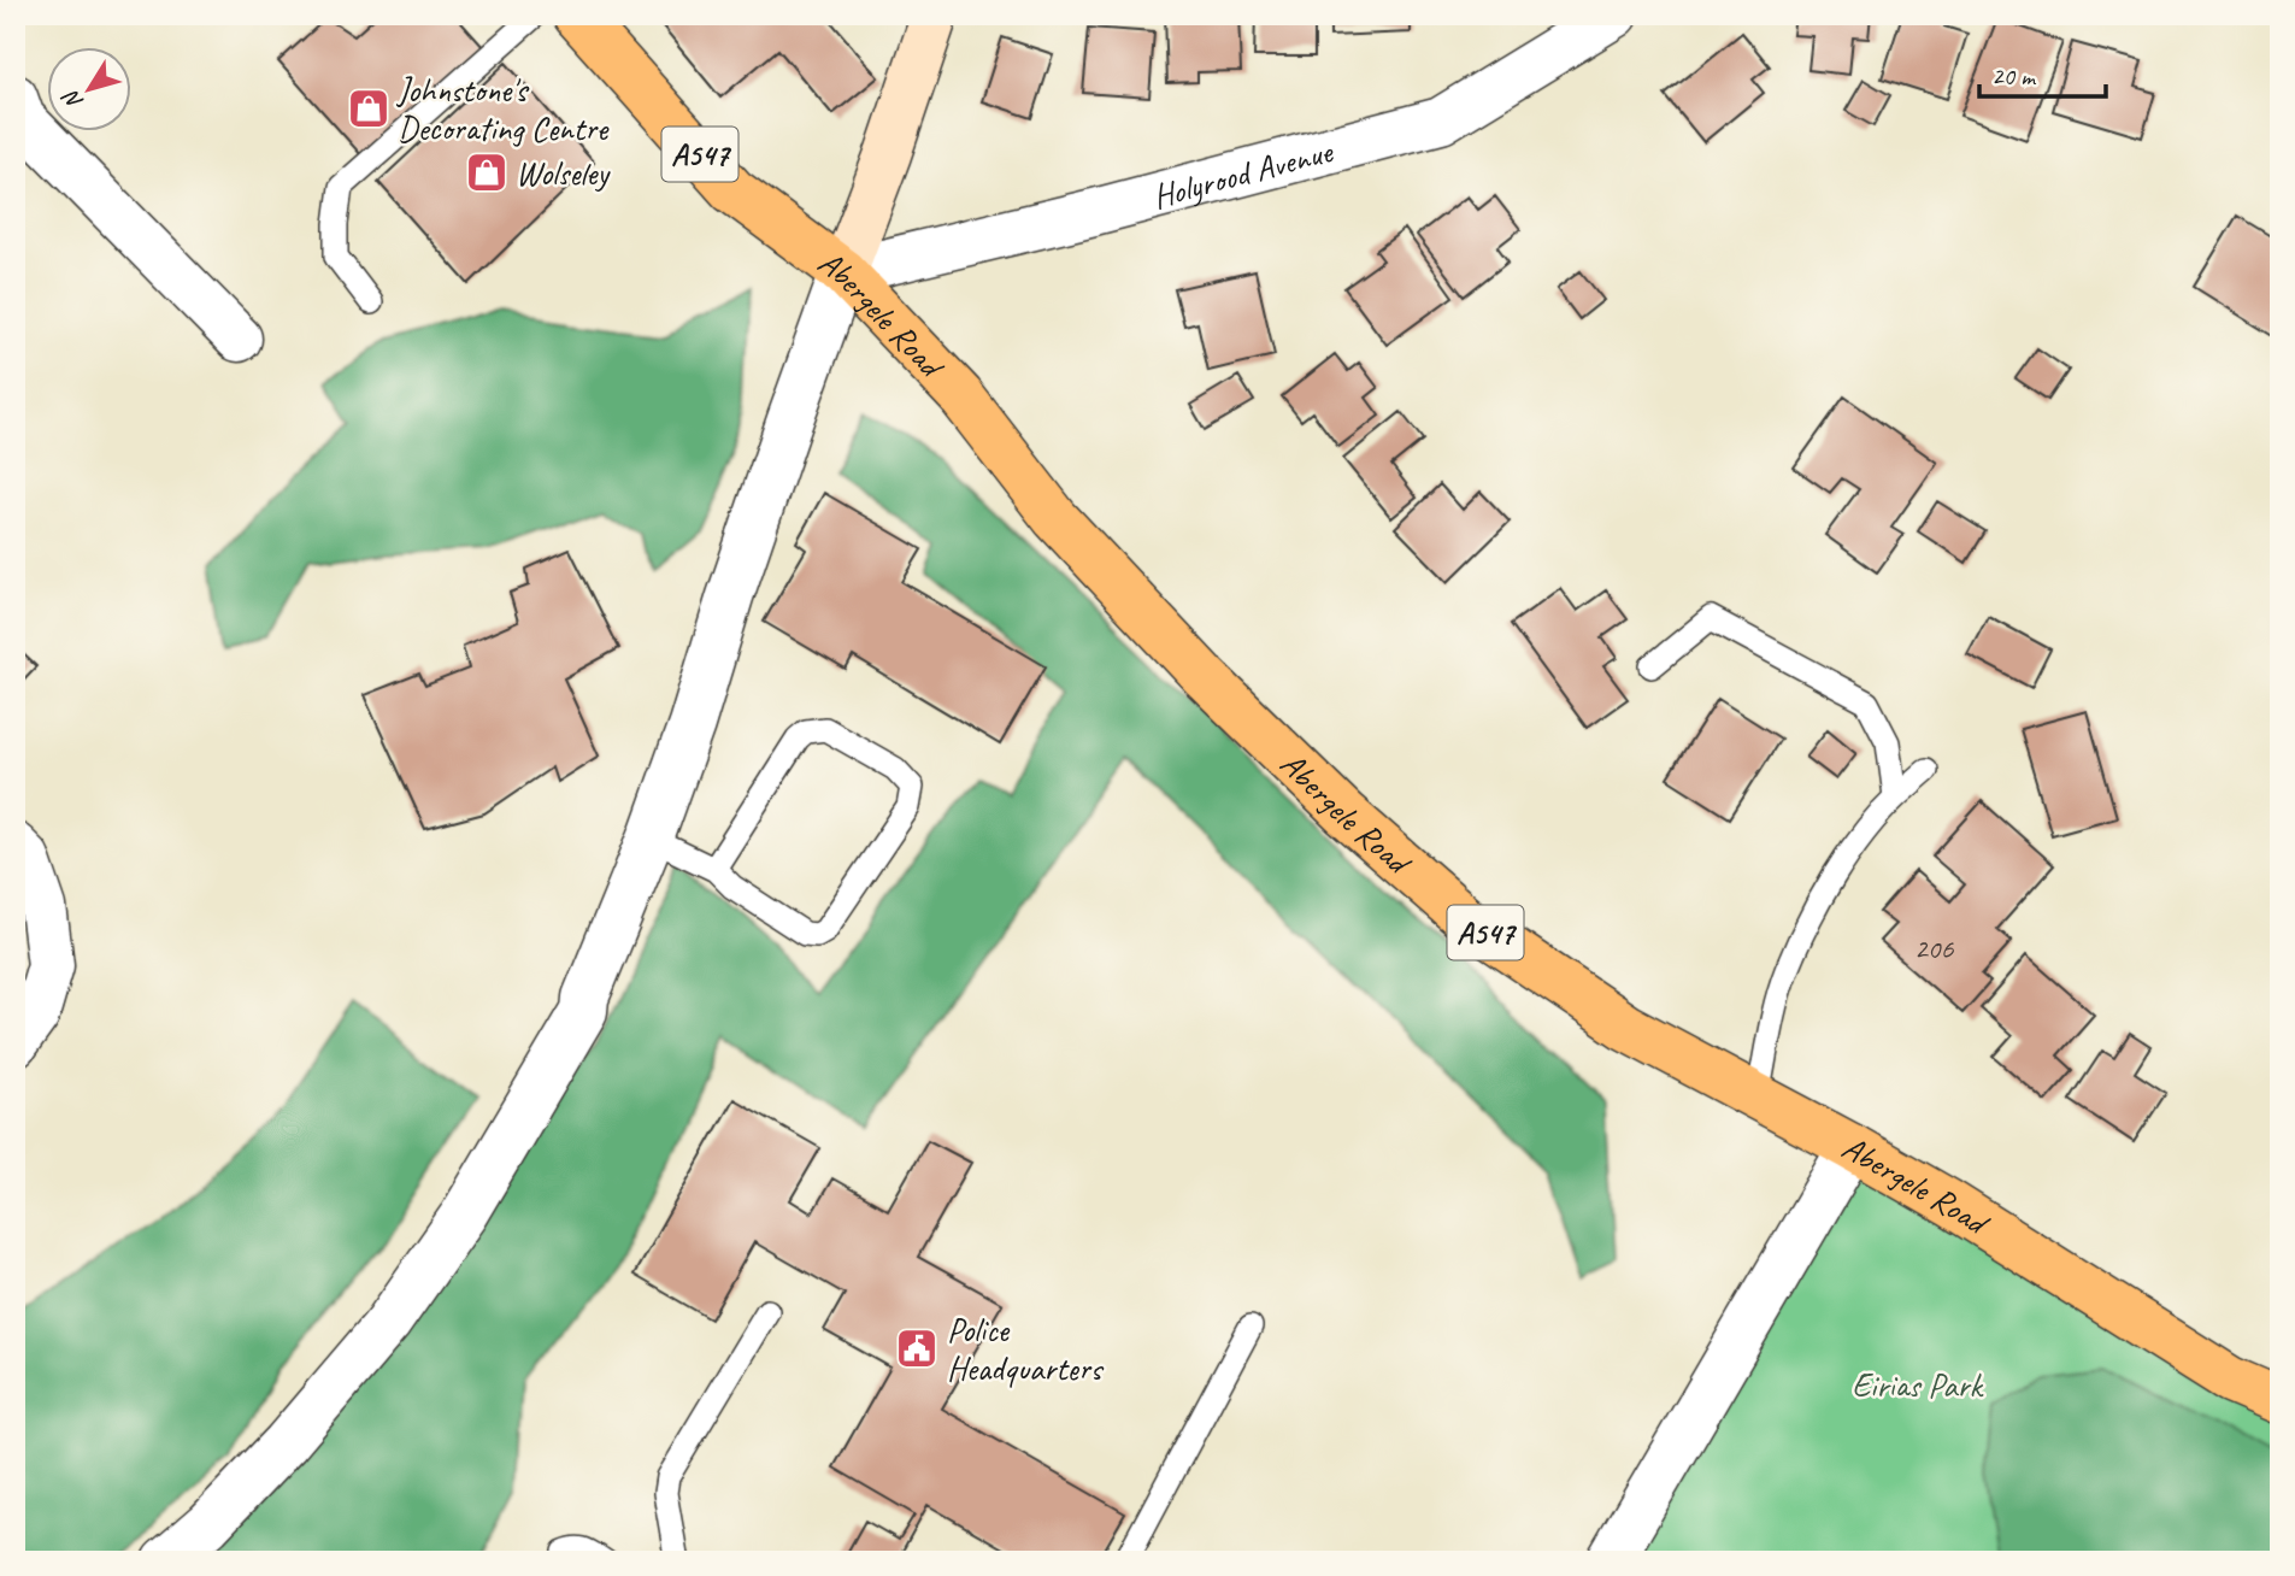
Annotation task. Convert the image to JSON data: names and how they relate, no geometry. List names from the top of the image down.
{
  "streets": {
    "main road": ["A547", "Abergele Road"],
    "street": ["Holyrood Avenue"]
  },
  "crossings": [
    ["Holyrood Avenue", "Abergele Road"]
  ],
  "parks": ["Eirias Park"],
  "places": {
    "shop": ["Johnstone's Decorating Centre", "Wolseley"],
    "public building": ["Police Headquarters"]
  },
  "house_numbers": ["206"],
  "scale_bar": "20 m",
  "north": "bottom left"
}
